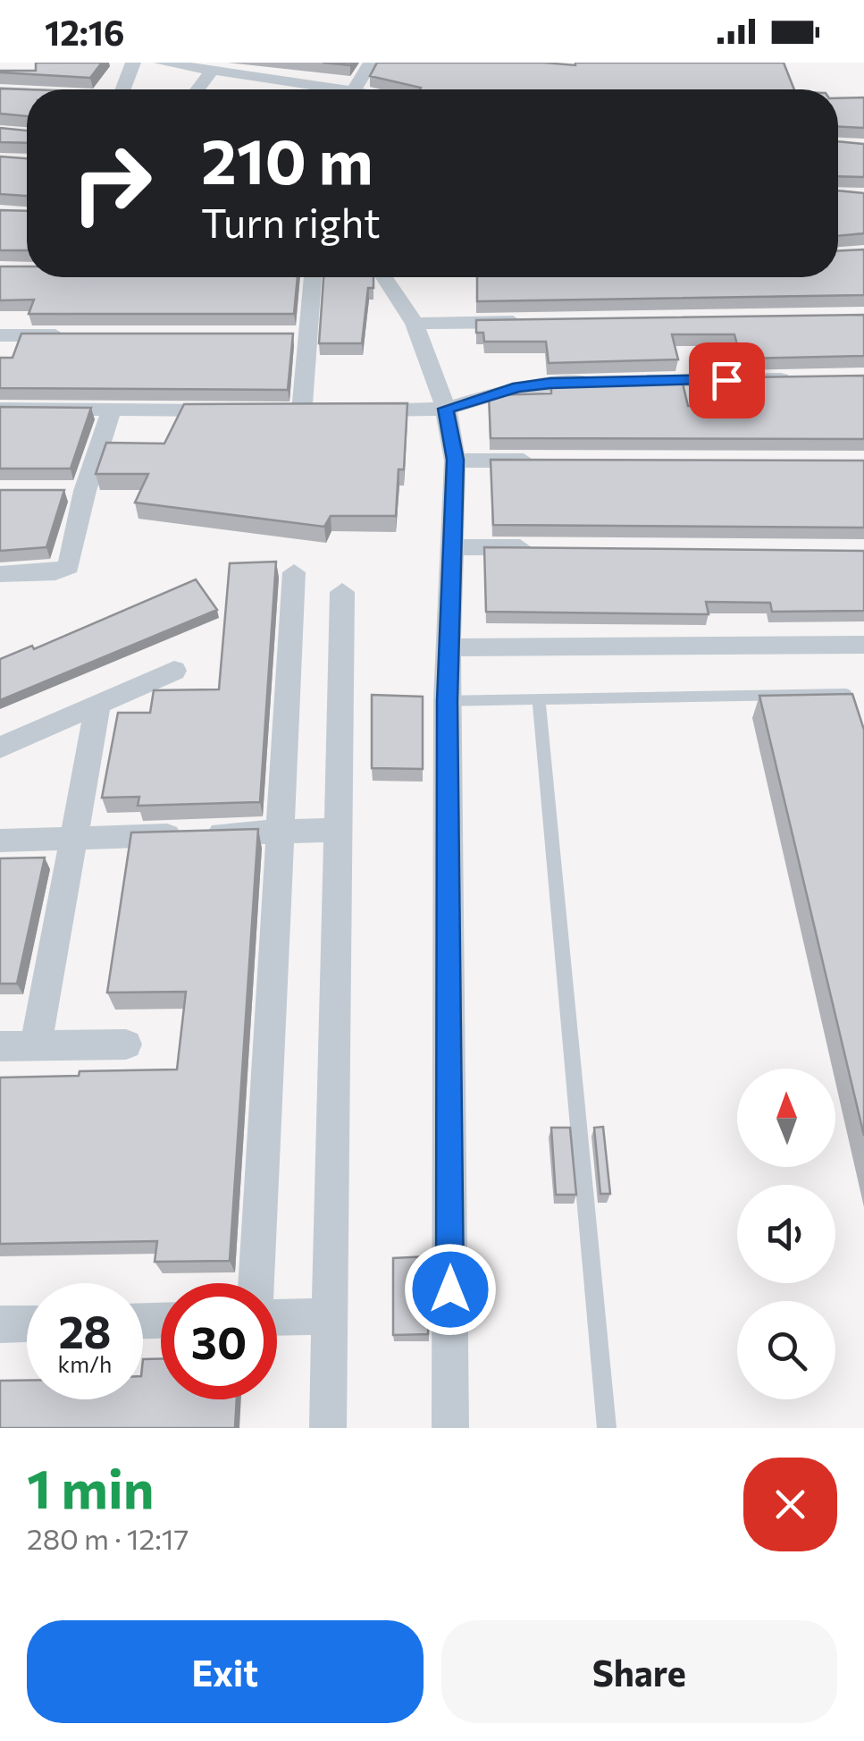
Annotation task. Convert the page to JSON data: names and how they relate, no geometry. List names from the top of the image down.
{
  "north": "top",
  "page": {
    "status": "12:16",
    "turn": ["210 m", "Turn right"],
    "speed": "28 km/h",
    "limit": "30",
    "heading": ["1 min", "280 m · 12:17"],
    "buttons": ["Exit", "Share"]
  }
}
